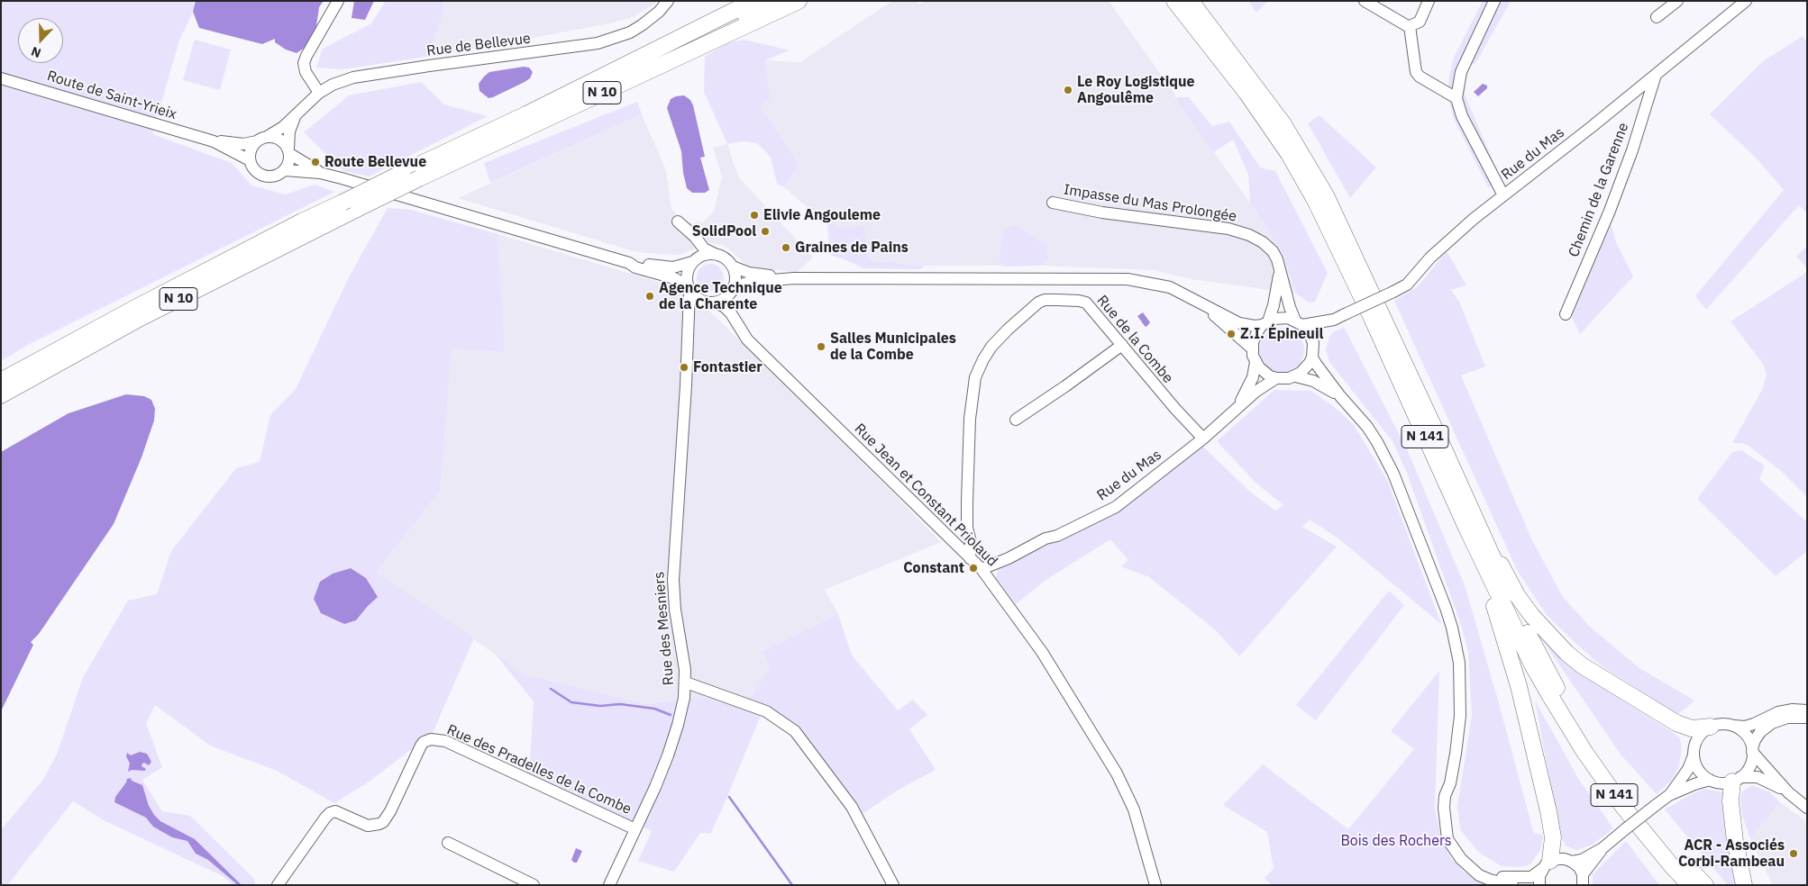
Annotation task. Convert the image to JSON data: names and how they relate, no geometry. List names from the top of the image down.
{
  "streets": {
    "highway": ["N 10", "N 141"],
    "street": [
      "Rue de Bellevue",
      "Route de Saint-Yrieix",
      "Rue du Mas",
      "Chemin de la Garenne",
      "Impasse du Mas Prolongée",
      "Rue de la Combe",
      "Rue Jean et Constant Priolaud",
      "Rue des Mesniers",
      "Rue des Pradelles de la Combe"
    ]
  },
  "crossings": [
    ["Rue de Bellevue", "Route de Saint-Yrieix"],
    ["Rue du Mas", "Chemin de la Garenne"],
    ["Rue du Mas", "Impasse du Mas Prolongée"],
    ["Rue du Mas", "Rue de la Combe"],
    ["Rue du Mas", "Rue Jean et Constant Priolaud"],
    ["Rue de la Combe", "Rue Jean et Constant Priolaud"],
    ["Rue Jean et Constant Priolaud", "Rue des Mesniers"],
    ["Rue des Mesniers", "Rue des Pradelles de la Combe"]
  ],
  "parks": ["Bois des Rochers"],
  "places": [
    "Le Roy Logistique Angoulême",
    "Route Bellevue",
    "Elivie Angouleme",
    "SolidPool",
    "Graines de Pains",
    "Agence Technique de la Charente",
    "Z.I. Épineuil",
    "Salles Municipales de la Combe",
    "Fontastier",
    "Constant",
    "ACR - Associés Corbi-Rambeau"
  ],
  "north": "bottom"
}
